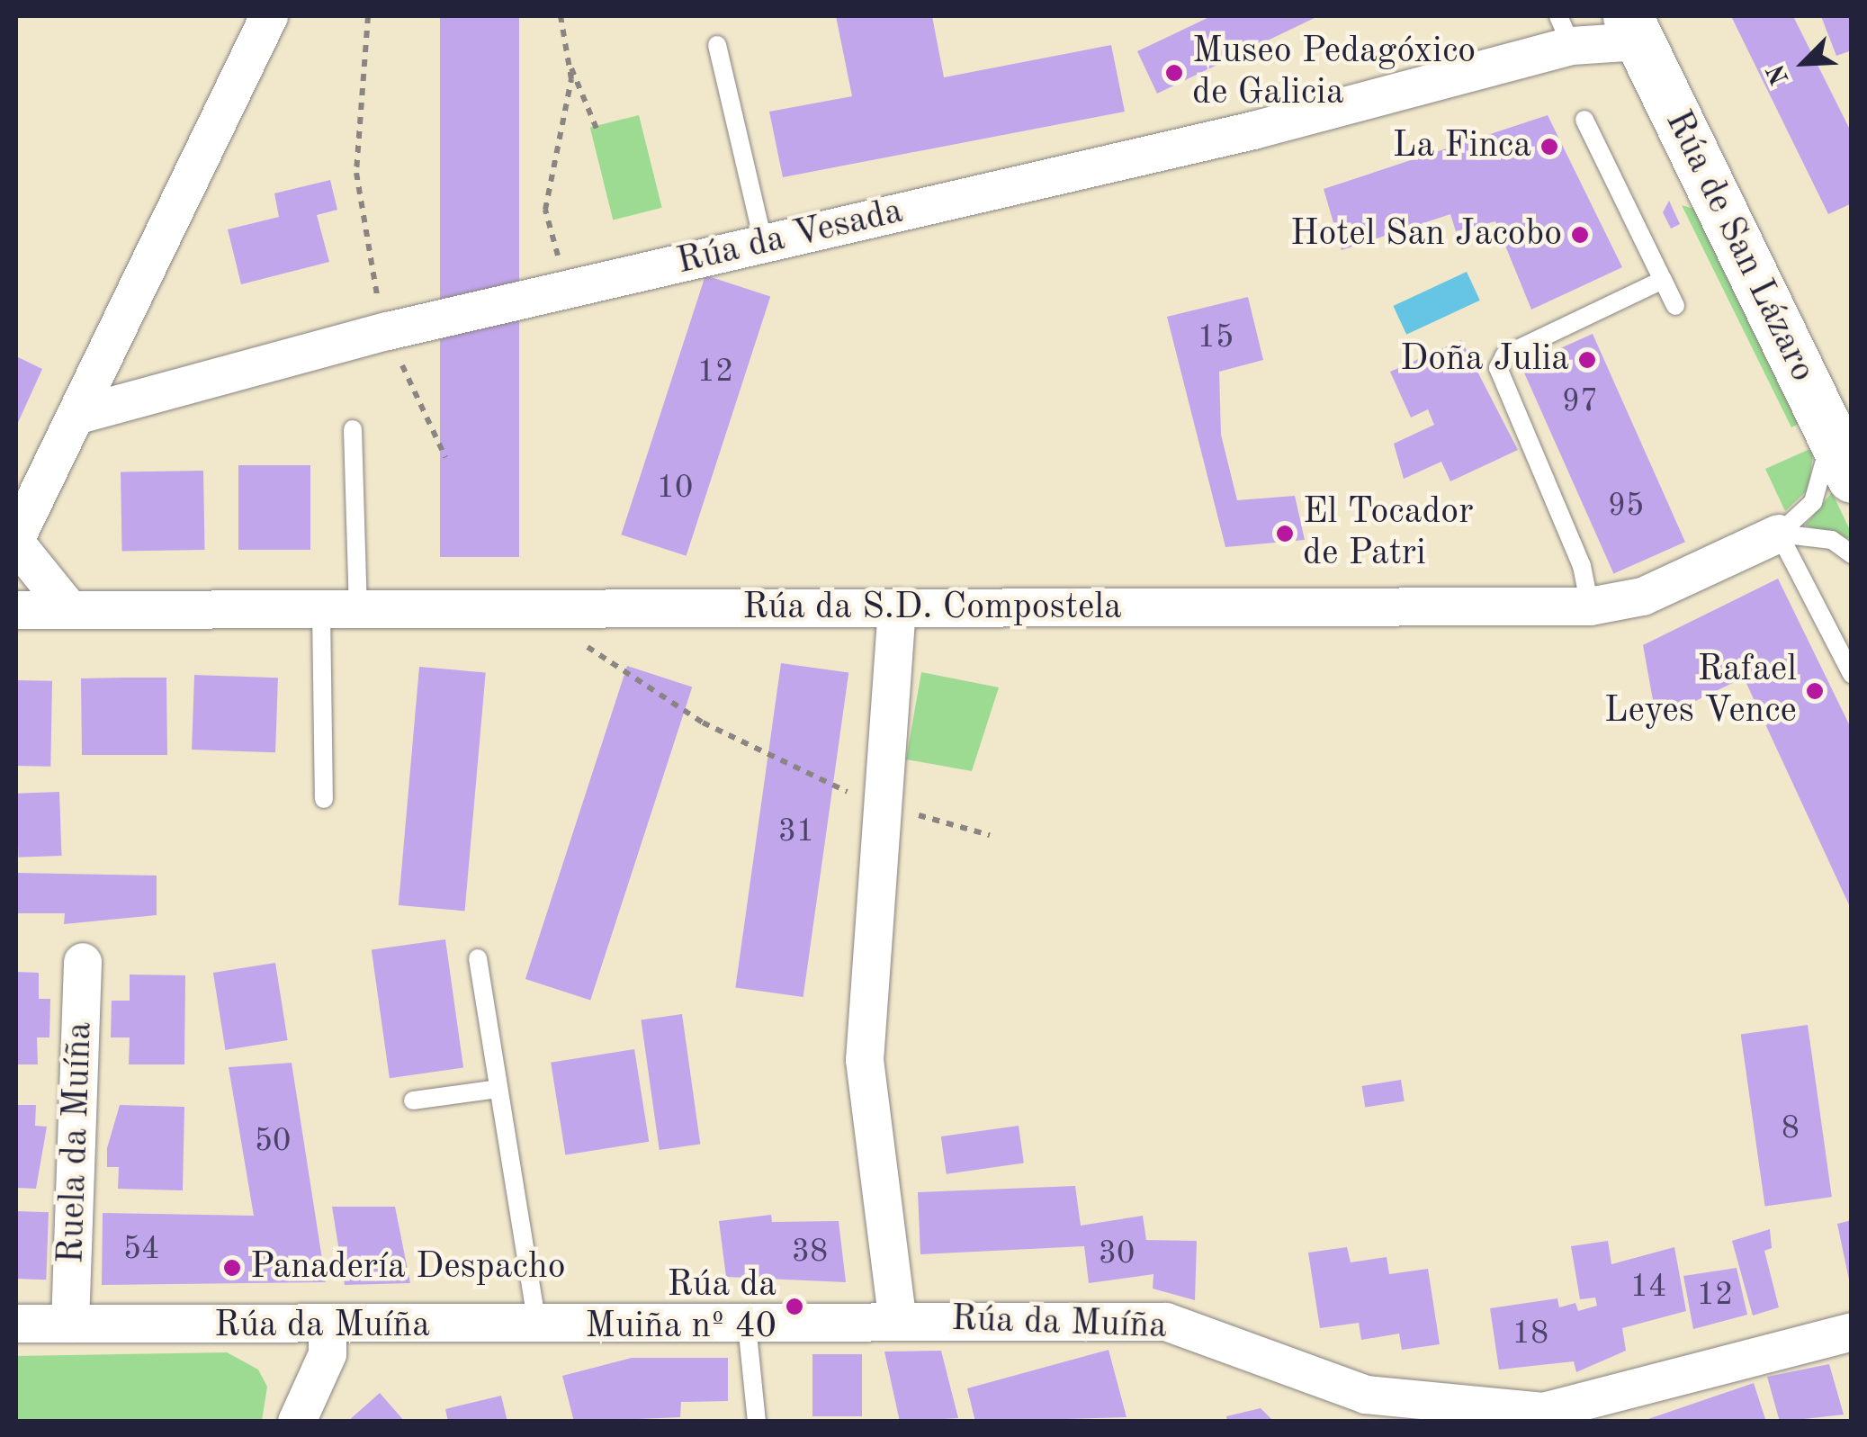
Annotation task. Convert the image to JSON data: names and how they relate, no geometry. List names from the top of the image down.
{
  "streets": {
    "main road": ["Rúa de San Lázaro"],
    "street": [
      "Rúa da Vesada",
      "Rúa da S.D. Compostela",
      "Ruela da Muíña",
      "Rúa da Muíña"
    ]
  },
  "crossings": [
    ["Rúa da Vesada", "Rúa de San Lázaro"],
    ["Rúa da S.D. Compostela", "Rúa da Muíña"],
    ["Ruela da Muíña", "Rúa da Muíña"]
  ],
  "places": [
    "Museo Pedagóxico de Galicia",
    "La Finca",
    "Hotel San Jacobo",
    "Doña Julia",
    "El Tocador de Patri",
    "Rafael Leyes Vence",
    "Panadería Despacho",
    "Rúa da Muiña nº 40"
  ],
  "house_numbers": [
    "15",
    "12",
    "97",
    "10",
    "95",
    "31",
    "8",
    "50",
    "54",
    "38",
    "30",
    "14",
    "12",
    "18"
  ],
  "north": "bottom left"
}
